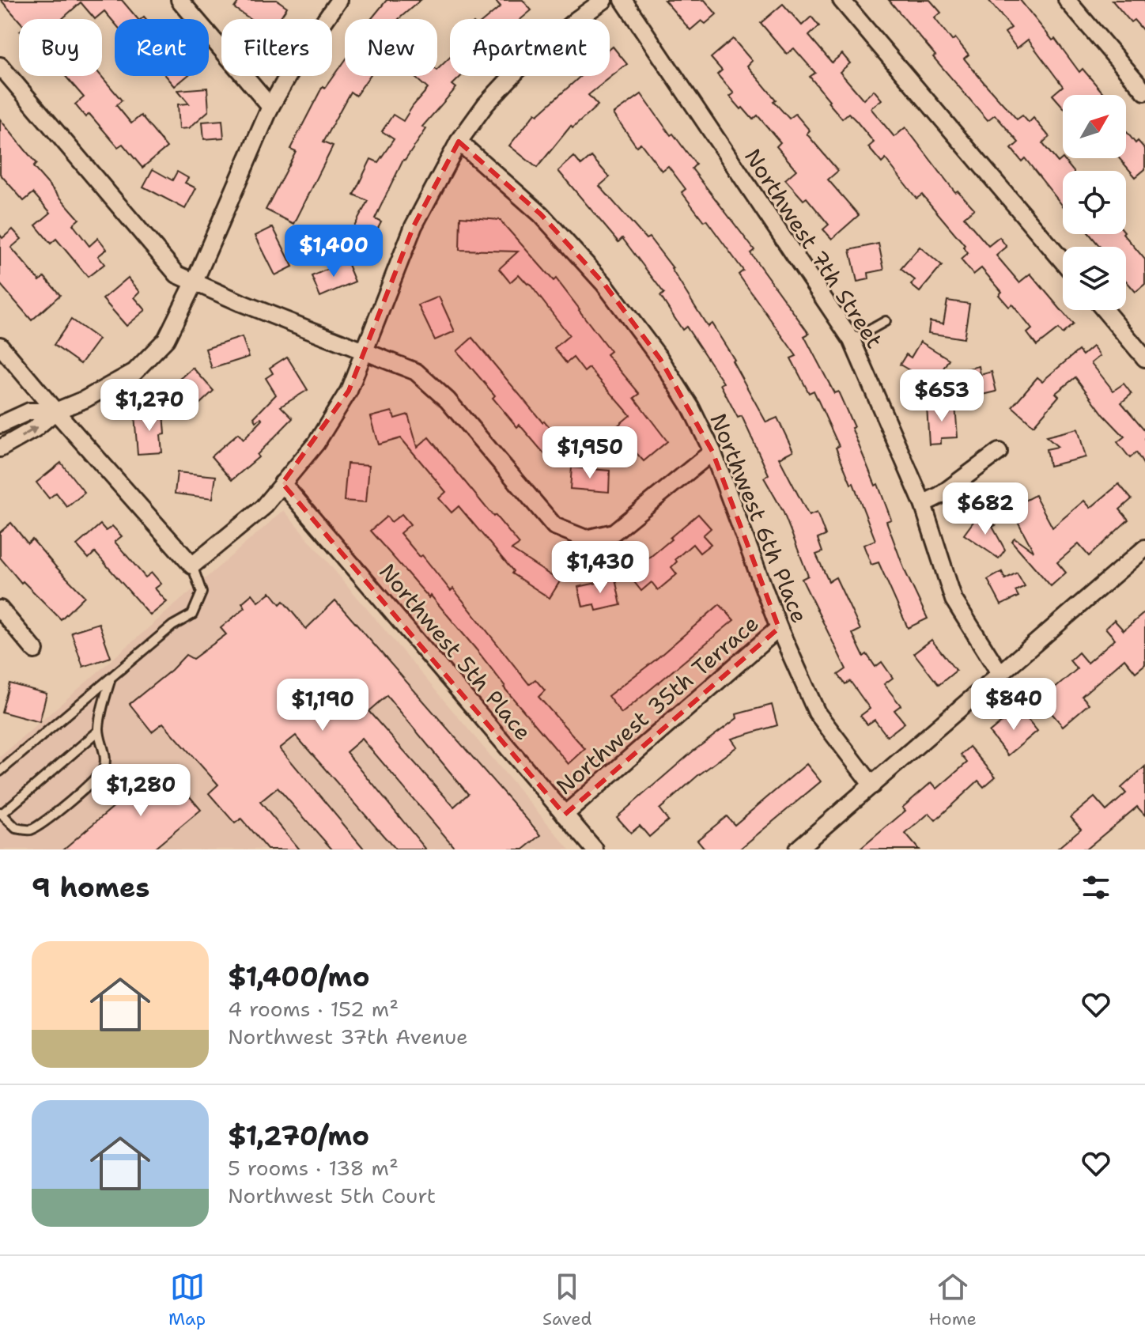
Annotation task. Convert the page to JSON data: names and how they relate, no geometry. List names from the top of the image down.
{
  "streets": {
    "street": [
      "Northwest 7th Street",
      "Northwest 6th Place",
      "Northwest 5th Place",
      "Northwest 35th Terrace"
    ]
  },
  "crossings": [
    ["Northwest 6th Place", "Northwest 35th Terrace"],
    ["Northwest 5th Place", "Northwest 35th Terrace"]
  ],
  "north": "top right",
  "page": {
    "chip": [
      "Buy",
      "Rent",
      "Filters",
      "New",
      "Apartment"
    ],
    "price": [
      "$1,400",
      "$653",
      "$1,270",
      "$1,950",
      "$682",
      "$1,430",
      "$840",
      "$1,190",
      "$1,280"
    ],
    "heading": "9 homes",
    "list": [
      {
        "name": "$1,400/mo",
        "note": "4 rooms · 152 m² · Northwest 37th Avenue"
      },
      {
        "name": "$1,270/mo",
        "note": "5 rooms · 138 m² · Northwest 5th Court"
      }
    ],
    "tabs": ["Map", "Saved", "Home"]
  }
}
